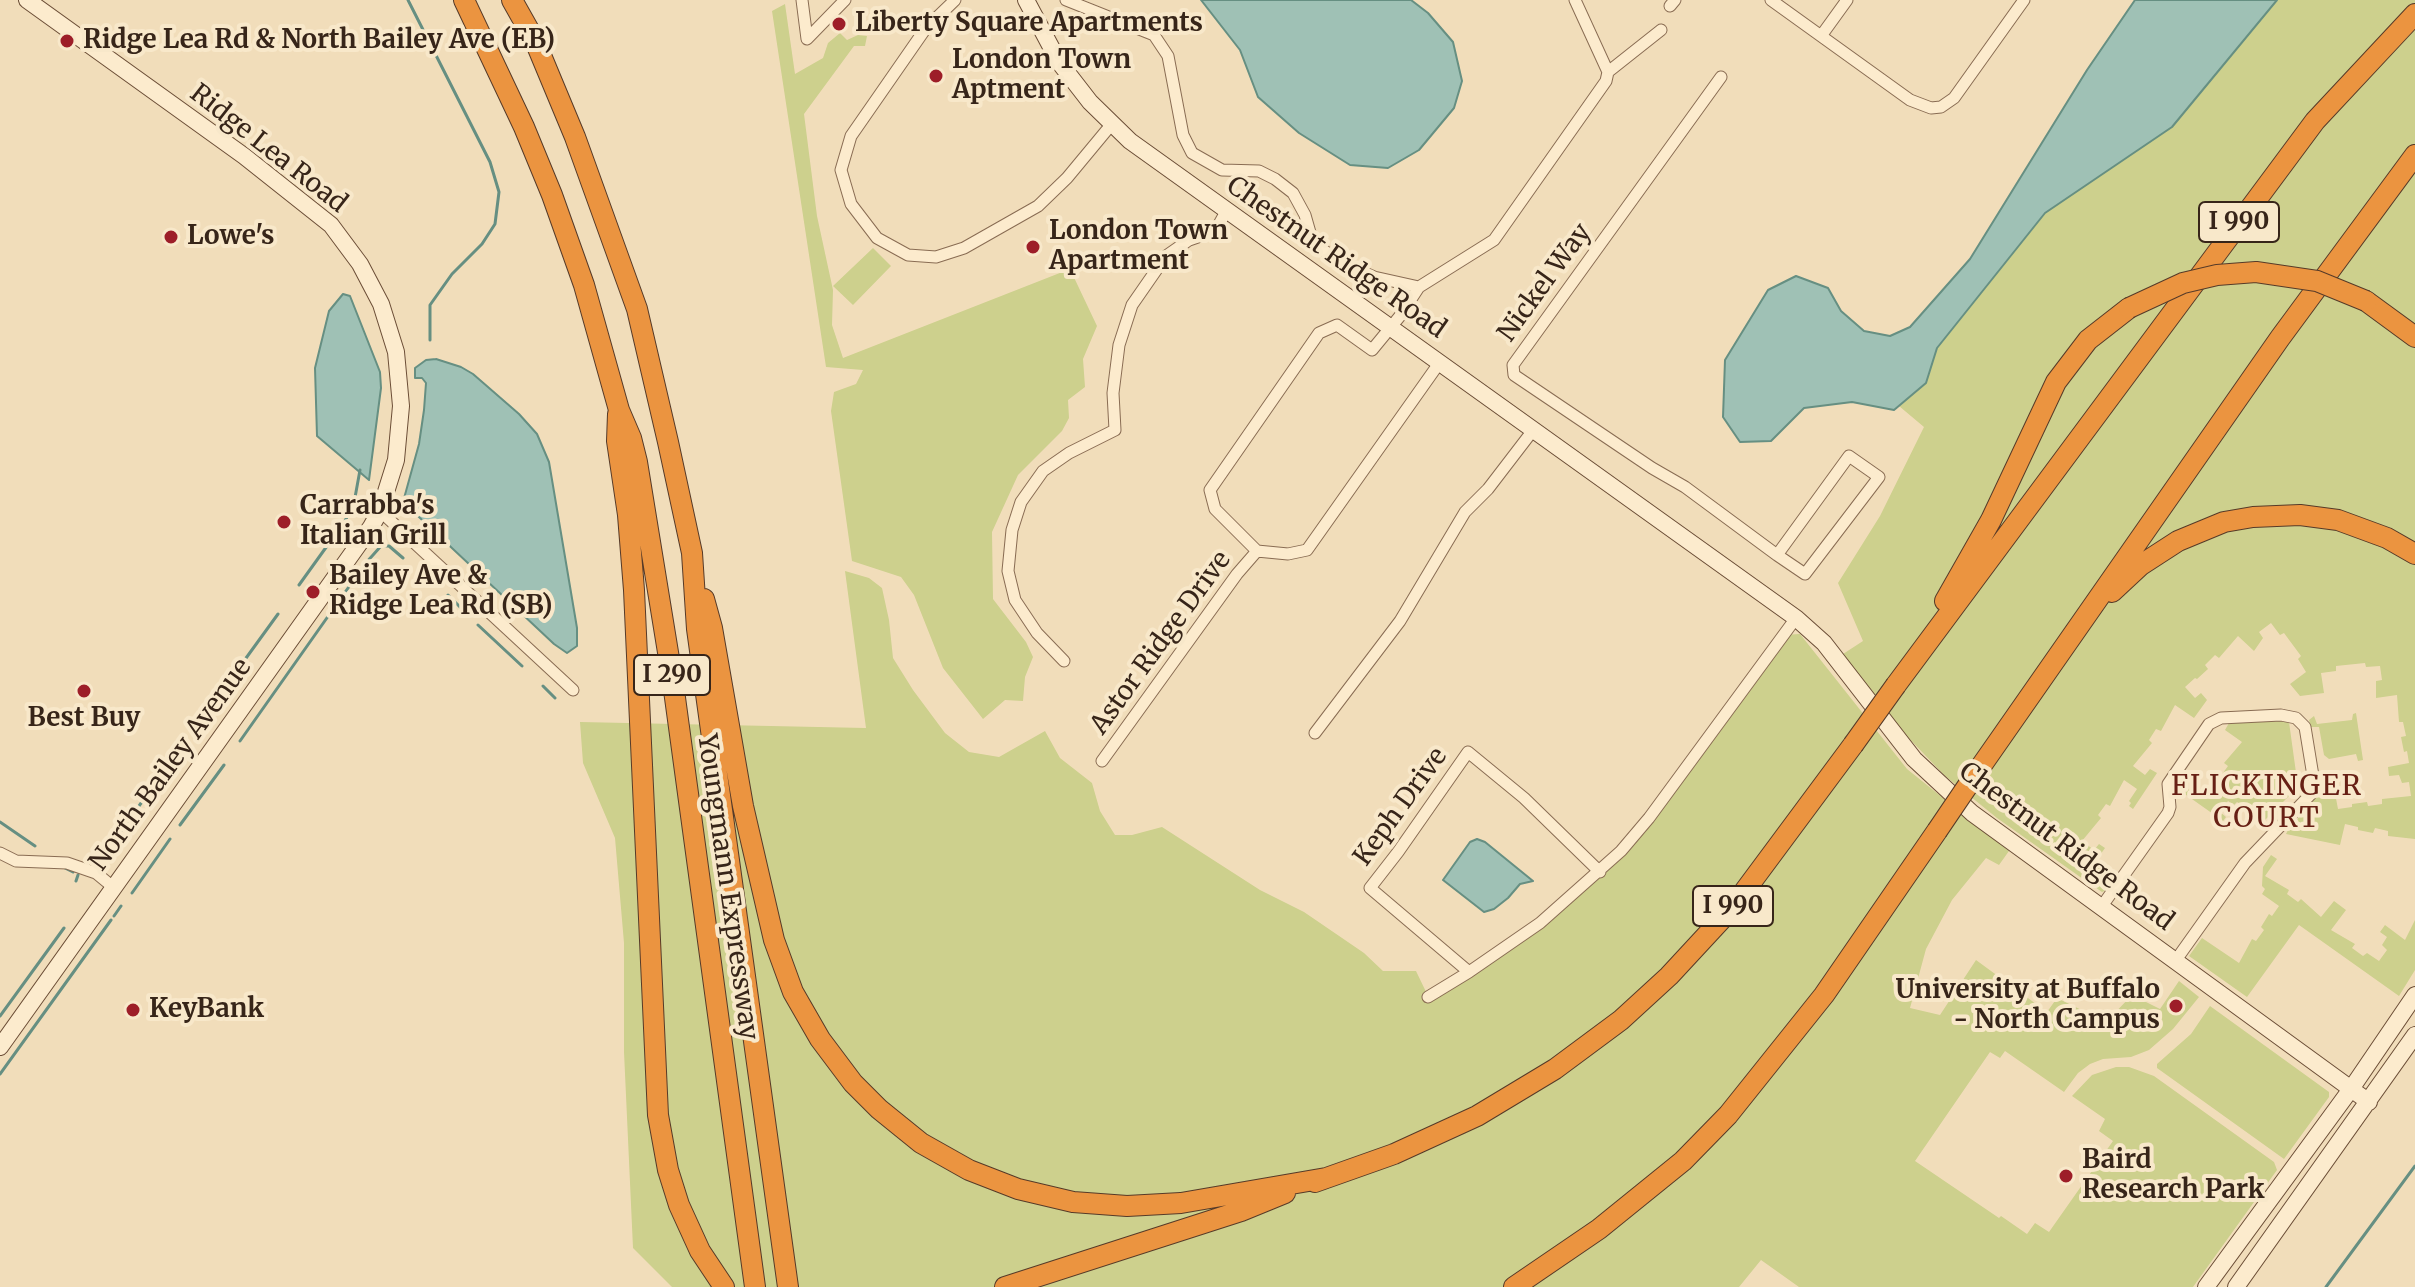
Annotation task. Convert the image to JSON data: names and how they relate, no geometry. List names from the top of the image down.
{
  "streets": {
    "highway": ["I 990", "I 290", "Youngmann Expressway"],
    "street": [
      "Ridge Lea Road",
      "Chestnut Ridge Road",
      "Nickel Way",
      "Astor Ridge Drive",
      "North Bailey Avenue",
      "Keph Drive"
    ]
  },
  "crossings": [
    ["Ridge Lea Road", "North Bailey Avenue"],
    ["Chestnut Ridge Road", "Astor Ridge Drive"]
  ],
  "districts": ["FLICKINGER COURT"],
  "places": [
    "Liberty Square Apartments",
    "Ridge Lea Rd & North Bailey Ave (EB)",
    "London Town Aptment",
    "Lowe's",
    "London Town Apartment",
    "Carrabba's Italian Grill",
    "Bailey Ave & Ridge Lea Rd (SB)",
    "Best Buy",
    "University at Buffalo - North Campus",
    "KeyBank",
    "Baird Research Park"
  ]
}
